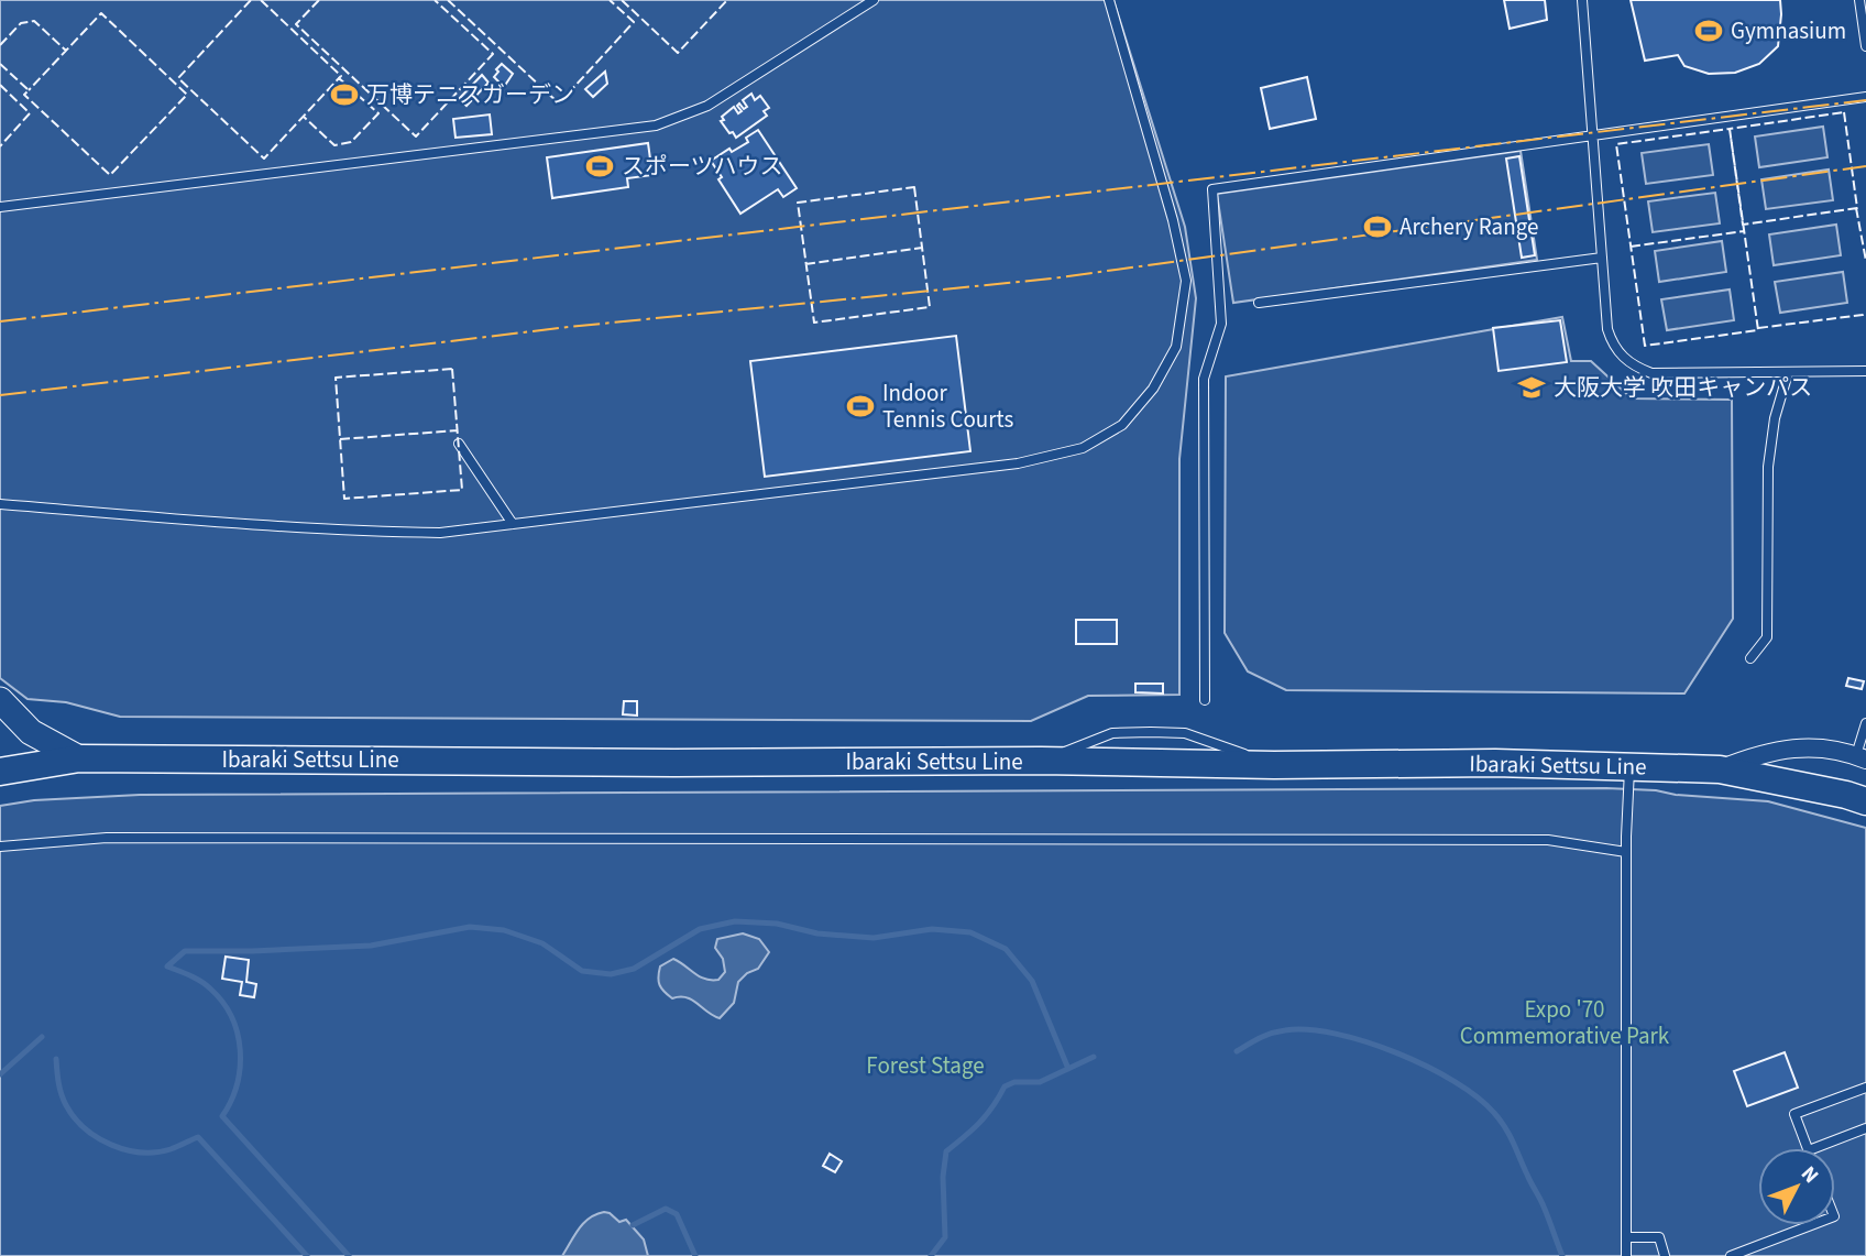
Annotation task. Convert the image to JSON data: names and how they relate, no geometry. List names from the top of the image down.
{
  "streets": {
    "main road": ["Ibaraki Settsu Line"]
  },
  "parks": ["Expo '70 Commemorative Park", "Forest Stage"],
  "places": {
    "sports": [
      "Gymnasium",
      "万博テニスガーデン",
      "スポーツハウス",
      "Archery Range",
      "Indoor Tennis Courts"
    ],
    "school or university": ["大阪大学 吹田キャンパス"]
  },
  "north": "top right"
}
